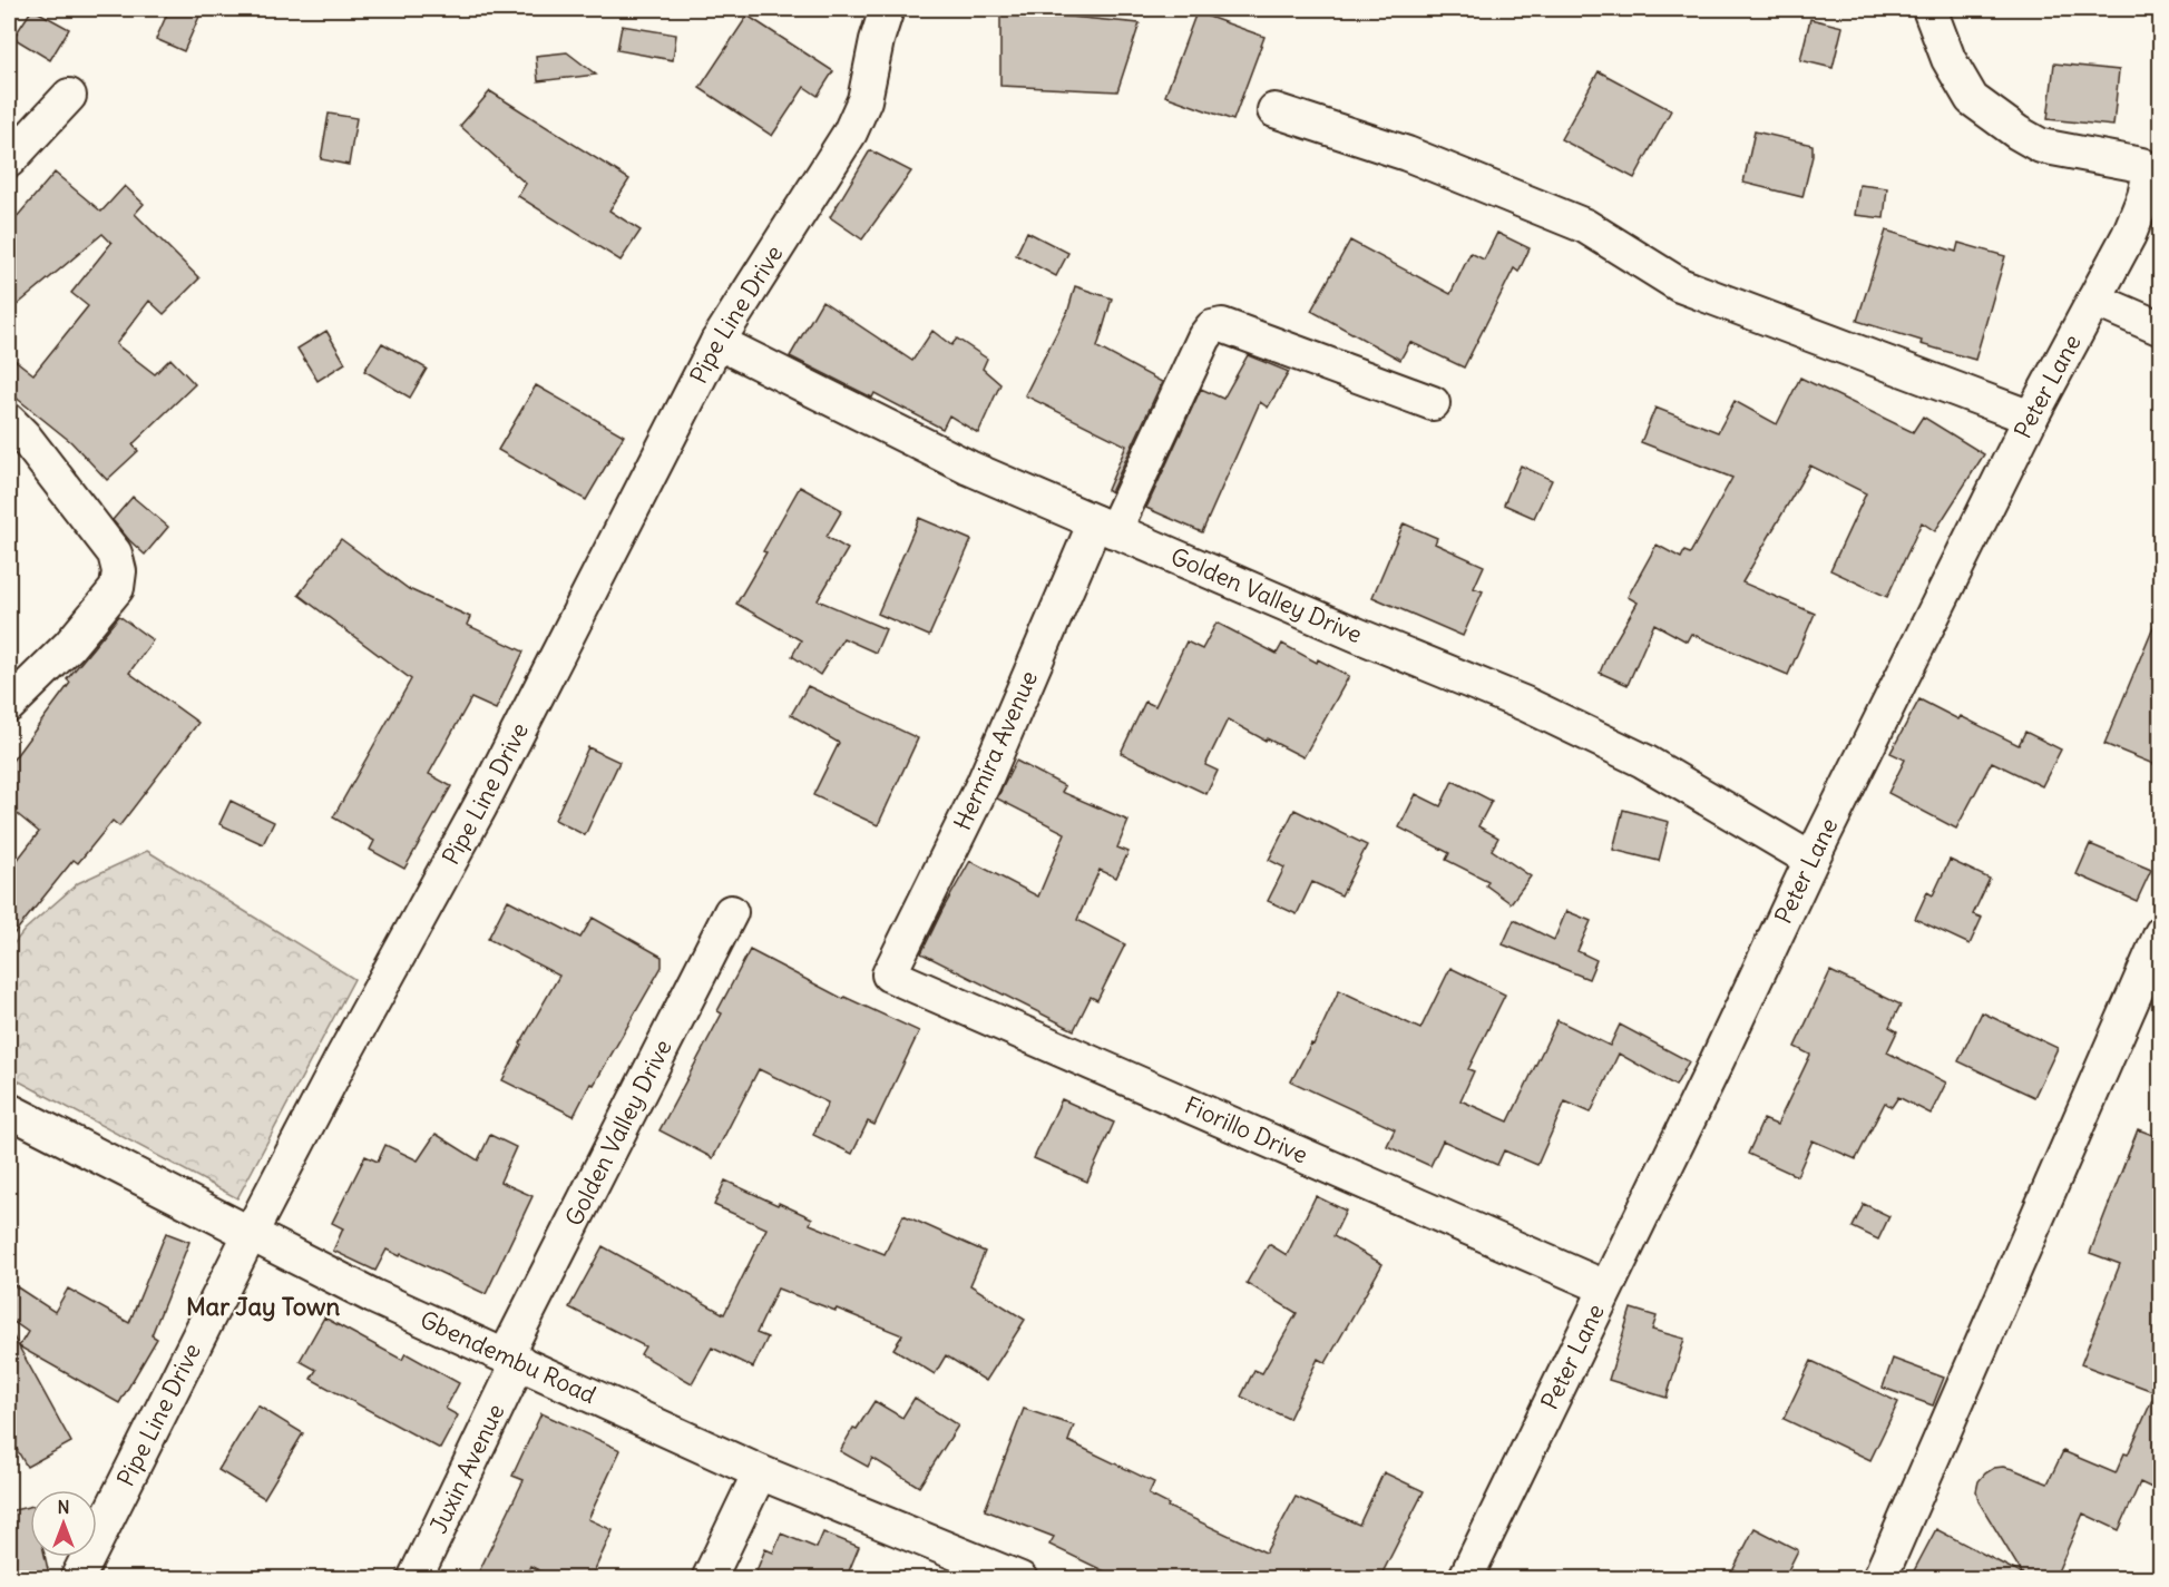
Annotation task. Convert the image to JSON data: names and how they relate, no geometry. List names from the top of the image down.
{
  "streets": {
    "street": [
      "Pipe Line Drive",
      "Peter Lane",
      "Golden Valley Drive",
      "Hermira Avenue",
      "Fiorillo Drive",
      "Gbendembu Road",
      "Juxin Avenue"
    ]
  },
  "crossings": [
    ["Pipe Line Drive", "Golden Valley Drive"],
    ["Pipe Line Drive", "Gbendembu Road"],
    ["Peter Lane", "Golden Valley Drive"],
    ["Peter Lane", "Fiorillo Drive"],
    ["Golden Valley Drive", "Hermira Avenue"],
    ["Golden Valley Drive", "Gbendembu Road"],
    ["Golden Valley Drive", "Juxin Avenue"],
    ["Hermira Avenue", "Fiorillo Drive"],
    ["Gbendembu Road", "Juxin Avenue"]
  ],
  "districts": ["Mar Jay Town"],
  "north": "top"
}
